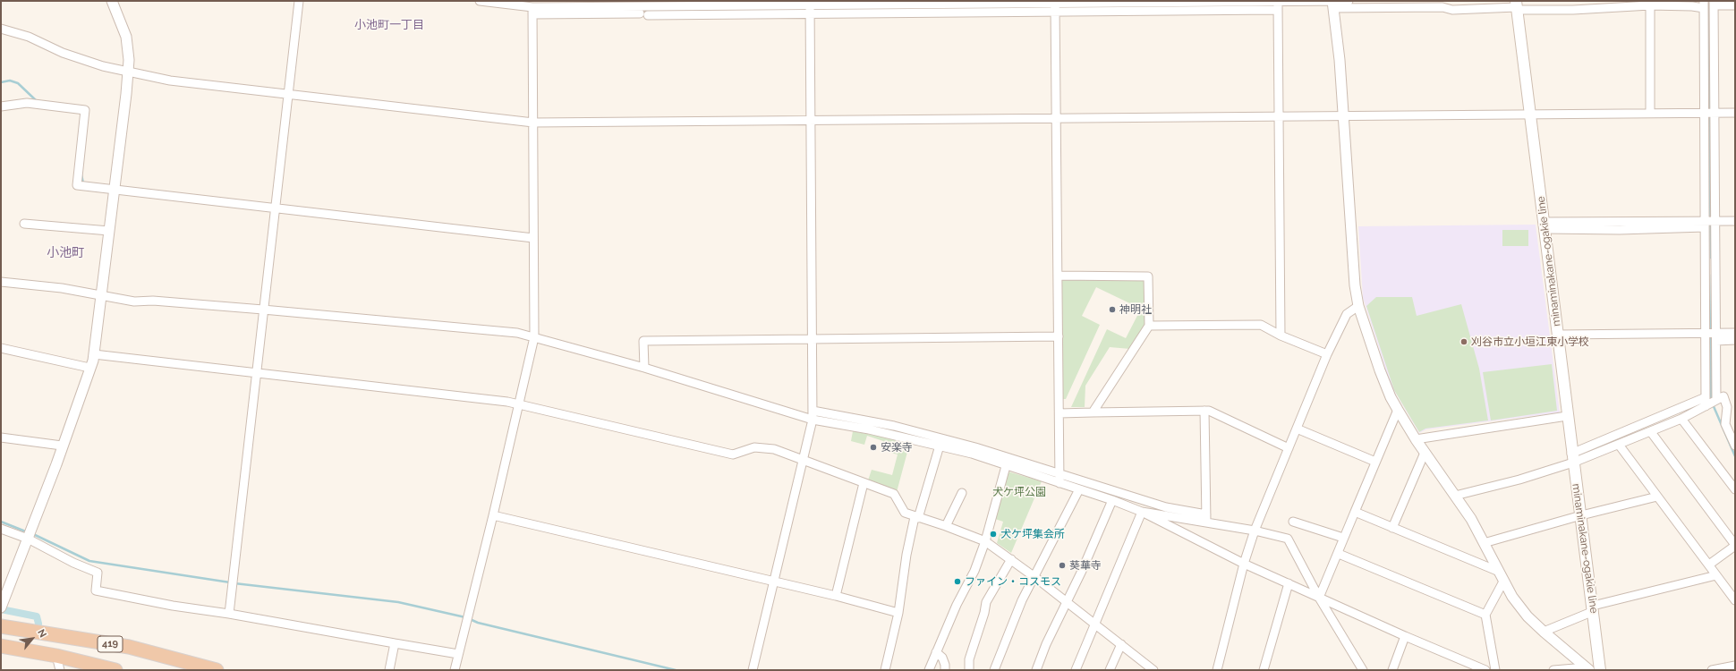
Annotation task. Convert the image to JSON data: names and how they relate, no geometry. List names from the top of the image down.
{
  "streets": {
    "highway": ["419"],
    "main road": ["minaminakane-ogakie line"]
  },
  "districts": ["小池町一丁目", "小池町"],
  "parks": ["犬ケ坪公園"],
  "places": [
    "神明社",
    "刈谷市立小垣江東小学校",
    "安楽寺",
    "犬ケ坪集会所",
    "葵華寺",
    "ファイン・コスモス"
  ],
  "north": "top right"
}
